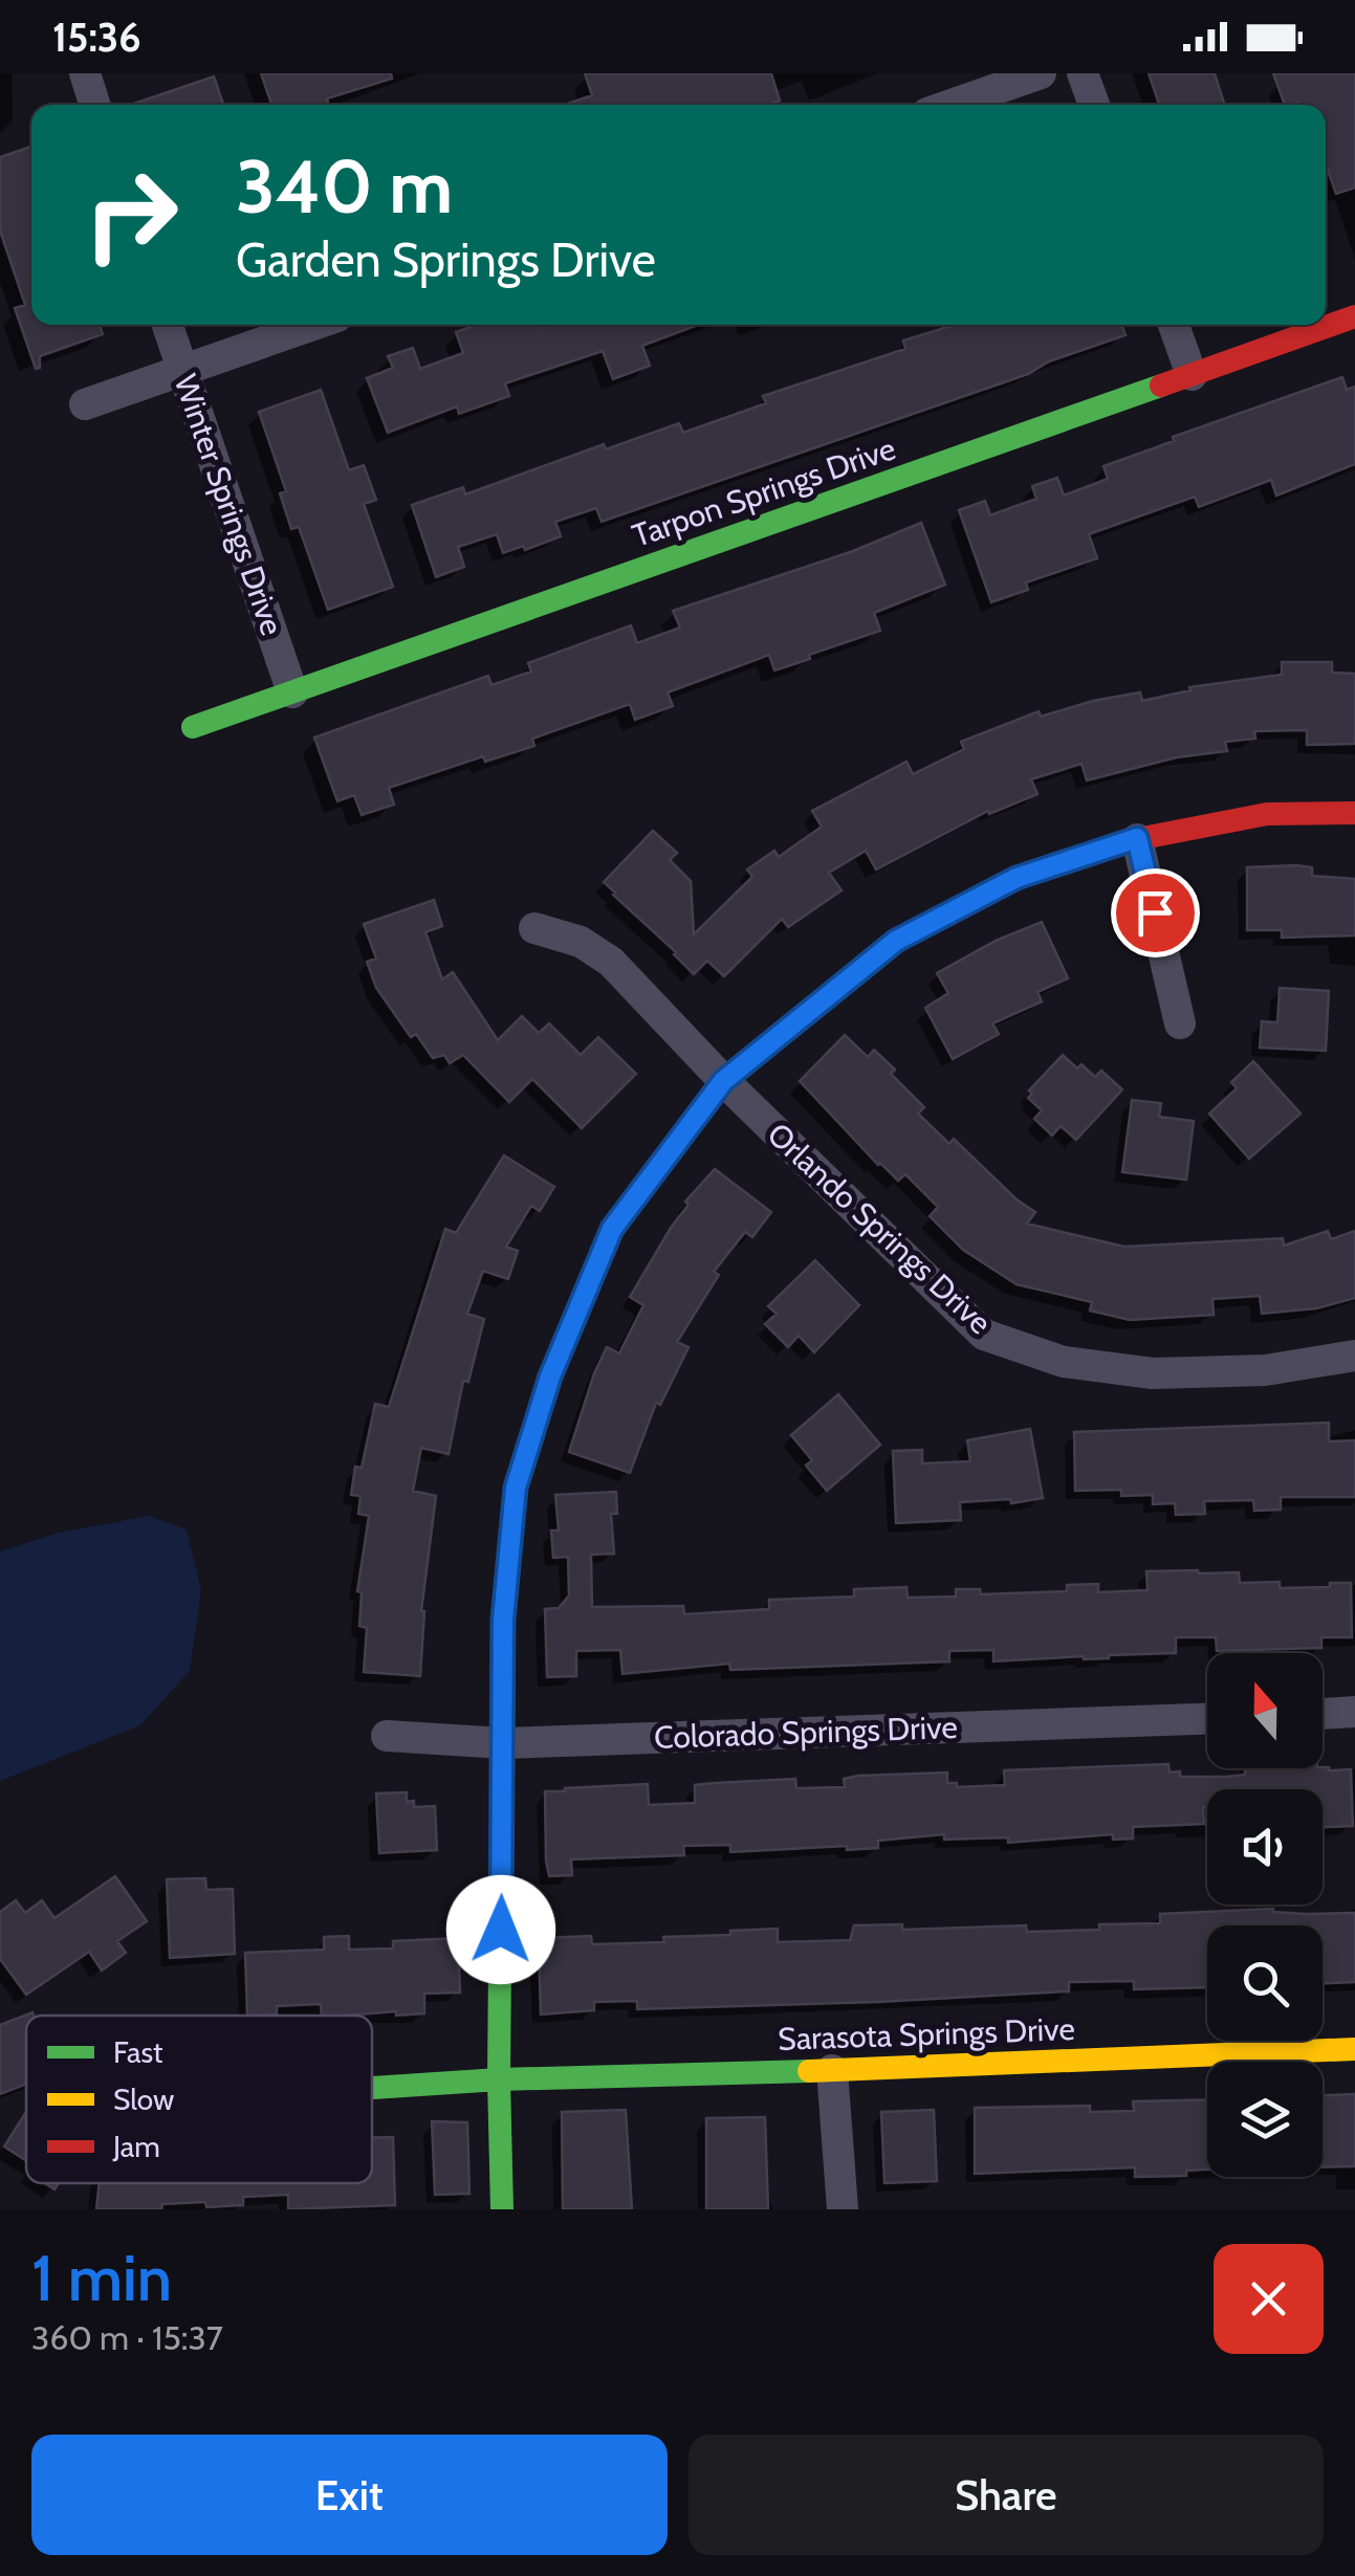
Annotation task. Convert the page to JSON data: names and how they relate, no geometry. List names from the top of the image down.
{
  "streets": {
    "street": [
      "Tarpon Springs Drive",
      "Winter Springs Drive",
      "Orlando Springs Drive",
      "Colorado Springs Drive",
      "Sarasota Springs Drive"
    ]
  },
  "crossings": [
    ["Tarpon Springs Drive", "Winter Springs Drive"]
  ],
  "legend": ["Fast", "Slow", "Jam"],
  "north": "top",
  "page": {
    "status": "15:36",
    "turn": ["340 m", "Garden Springs Drive"],
    "heading": ["1 min", "360 m · 15:37"],
    "buttons": ["Exit", "Share"]
  }
}
